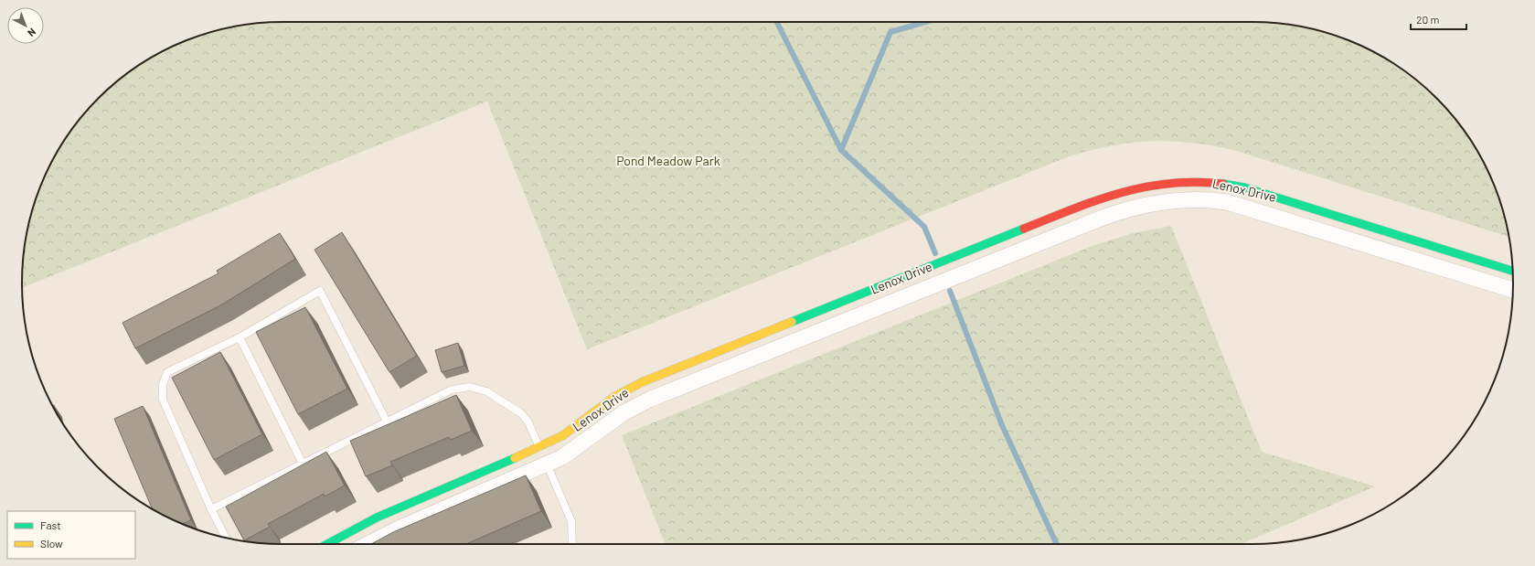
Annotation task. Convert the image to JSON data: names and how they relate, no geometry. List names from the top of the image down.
{
  "streets": {
    "street": ["Lenox Drive"]
  },
  "parks": ["Pond Meadow Park"],
  "legend": ["Fast", "Slow"],
  "scale_bar": "20 m",
  "north": "bottom right"
}
